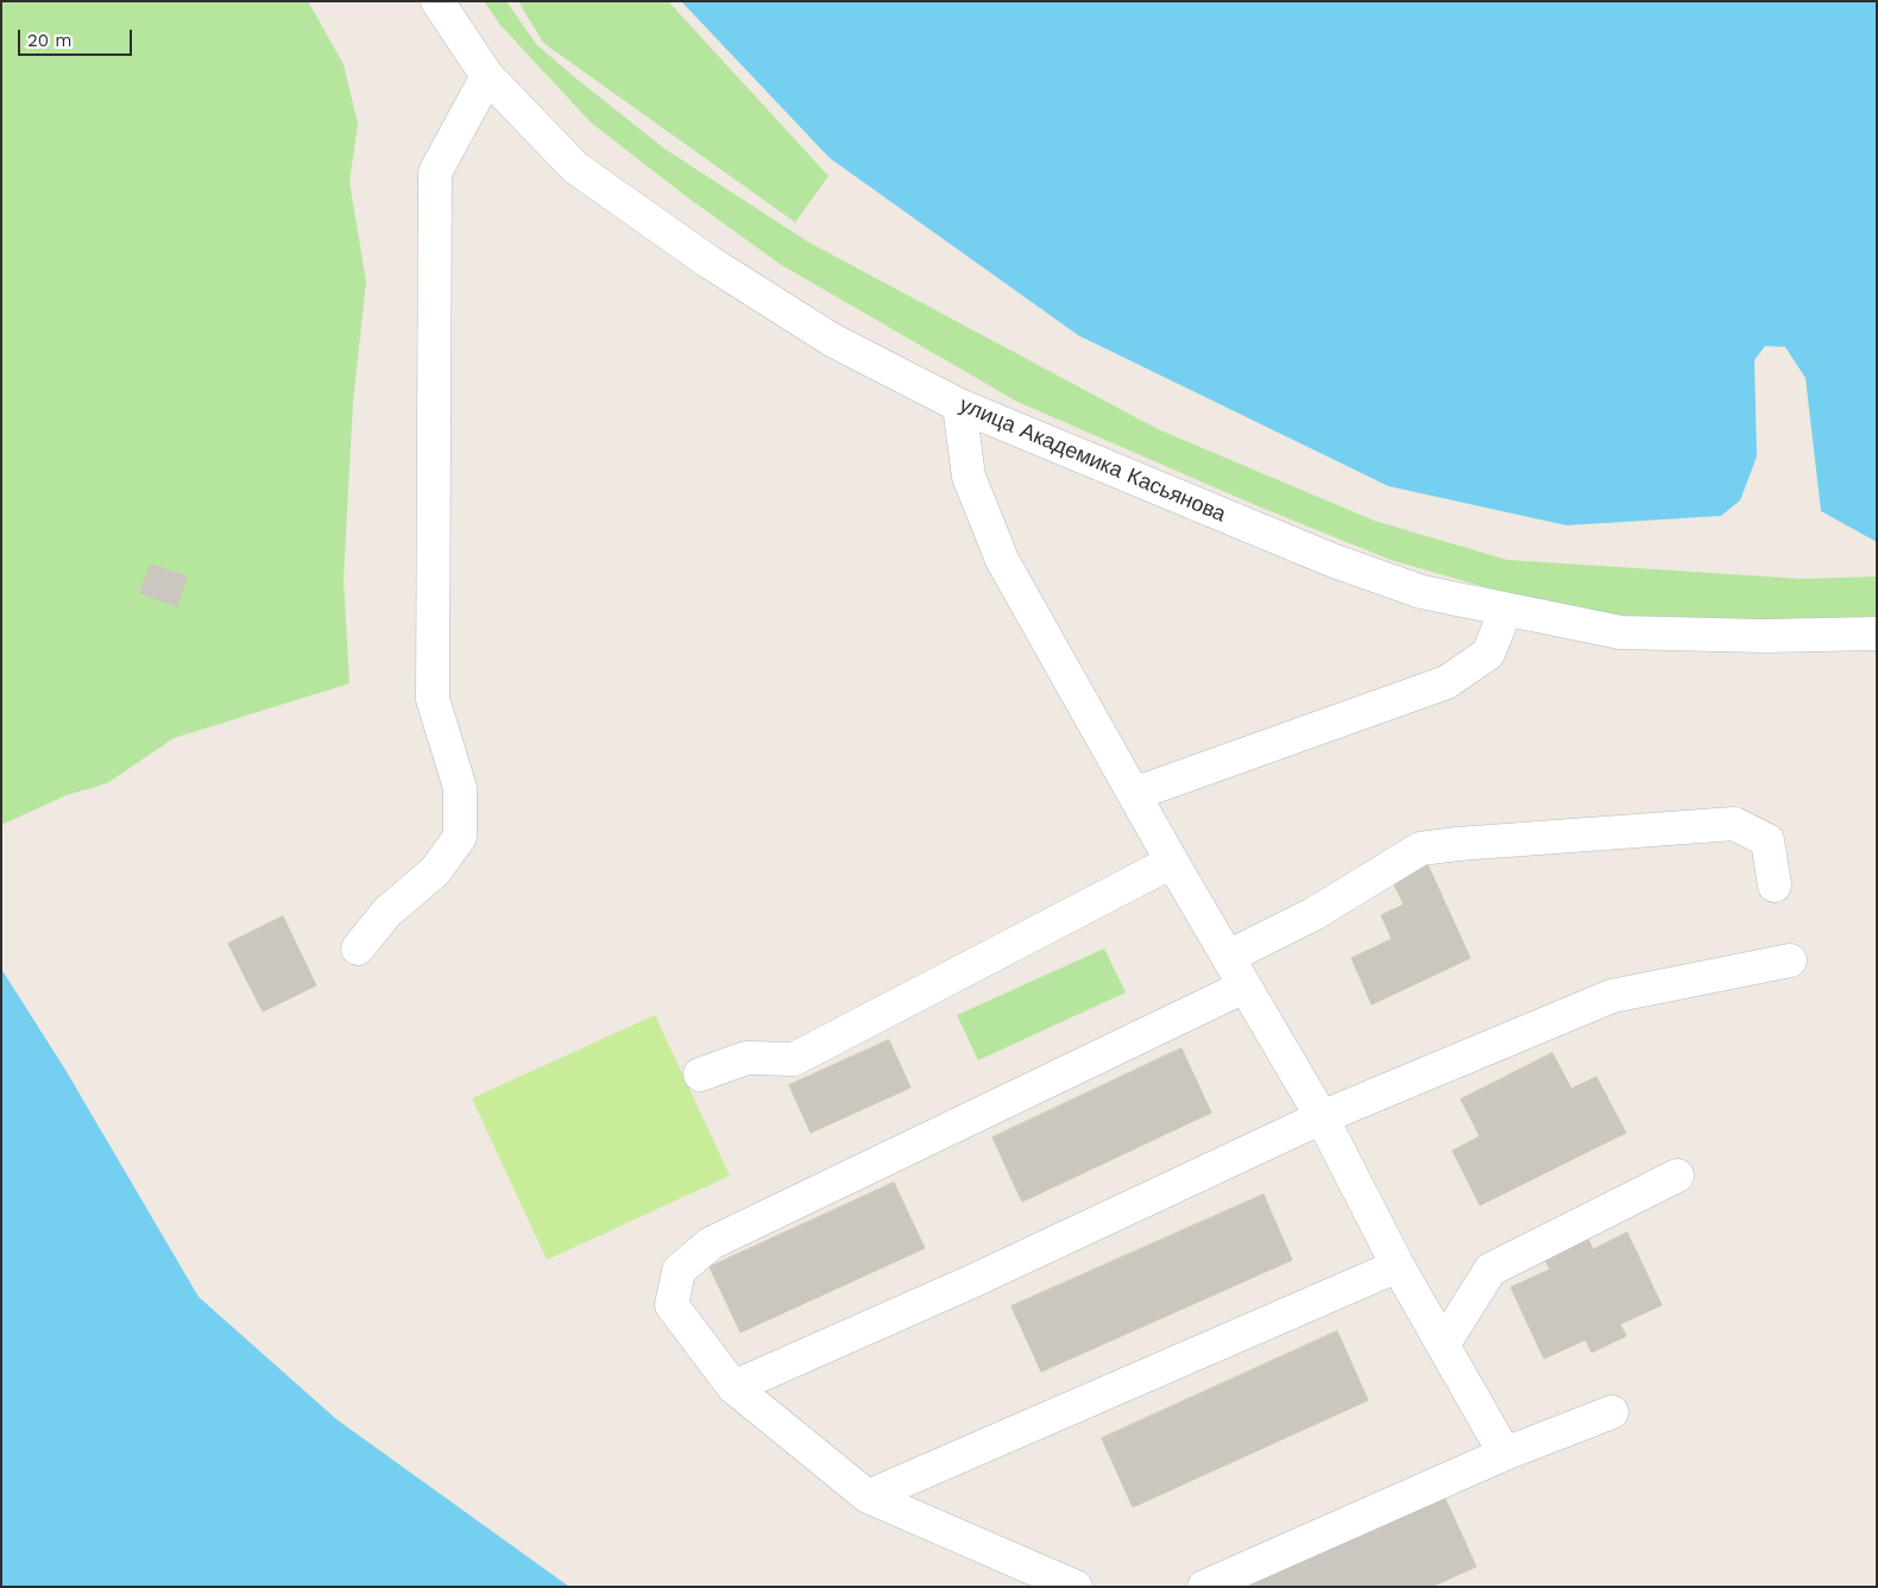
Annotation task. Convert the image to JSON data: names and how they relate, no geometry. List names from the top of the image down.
{
  "streets": {
    "street": ["улица Академика Касьянова"]
  },
  "scale_bar": "20 m"
}
